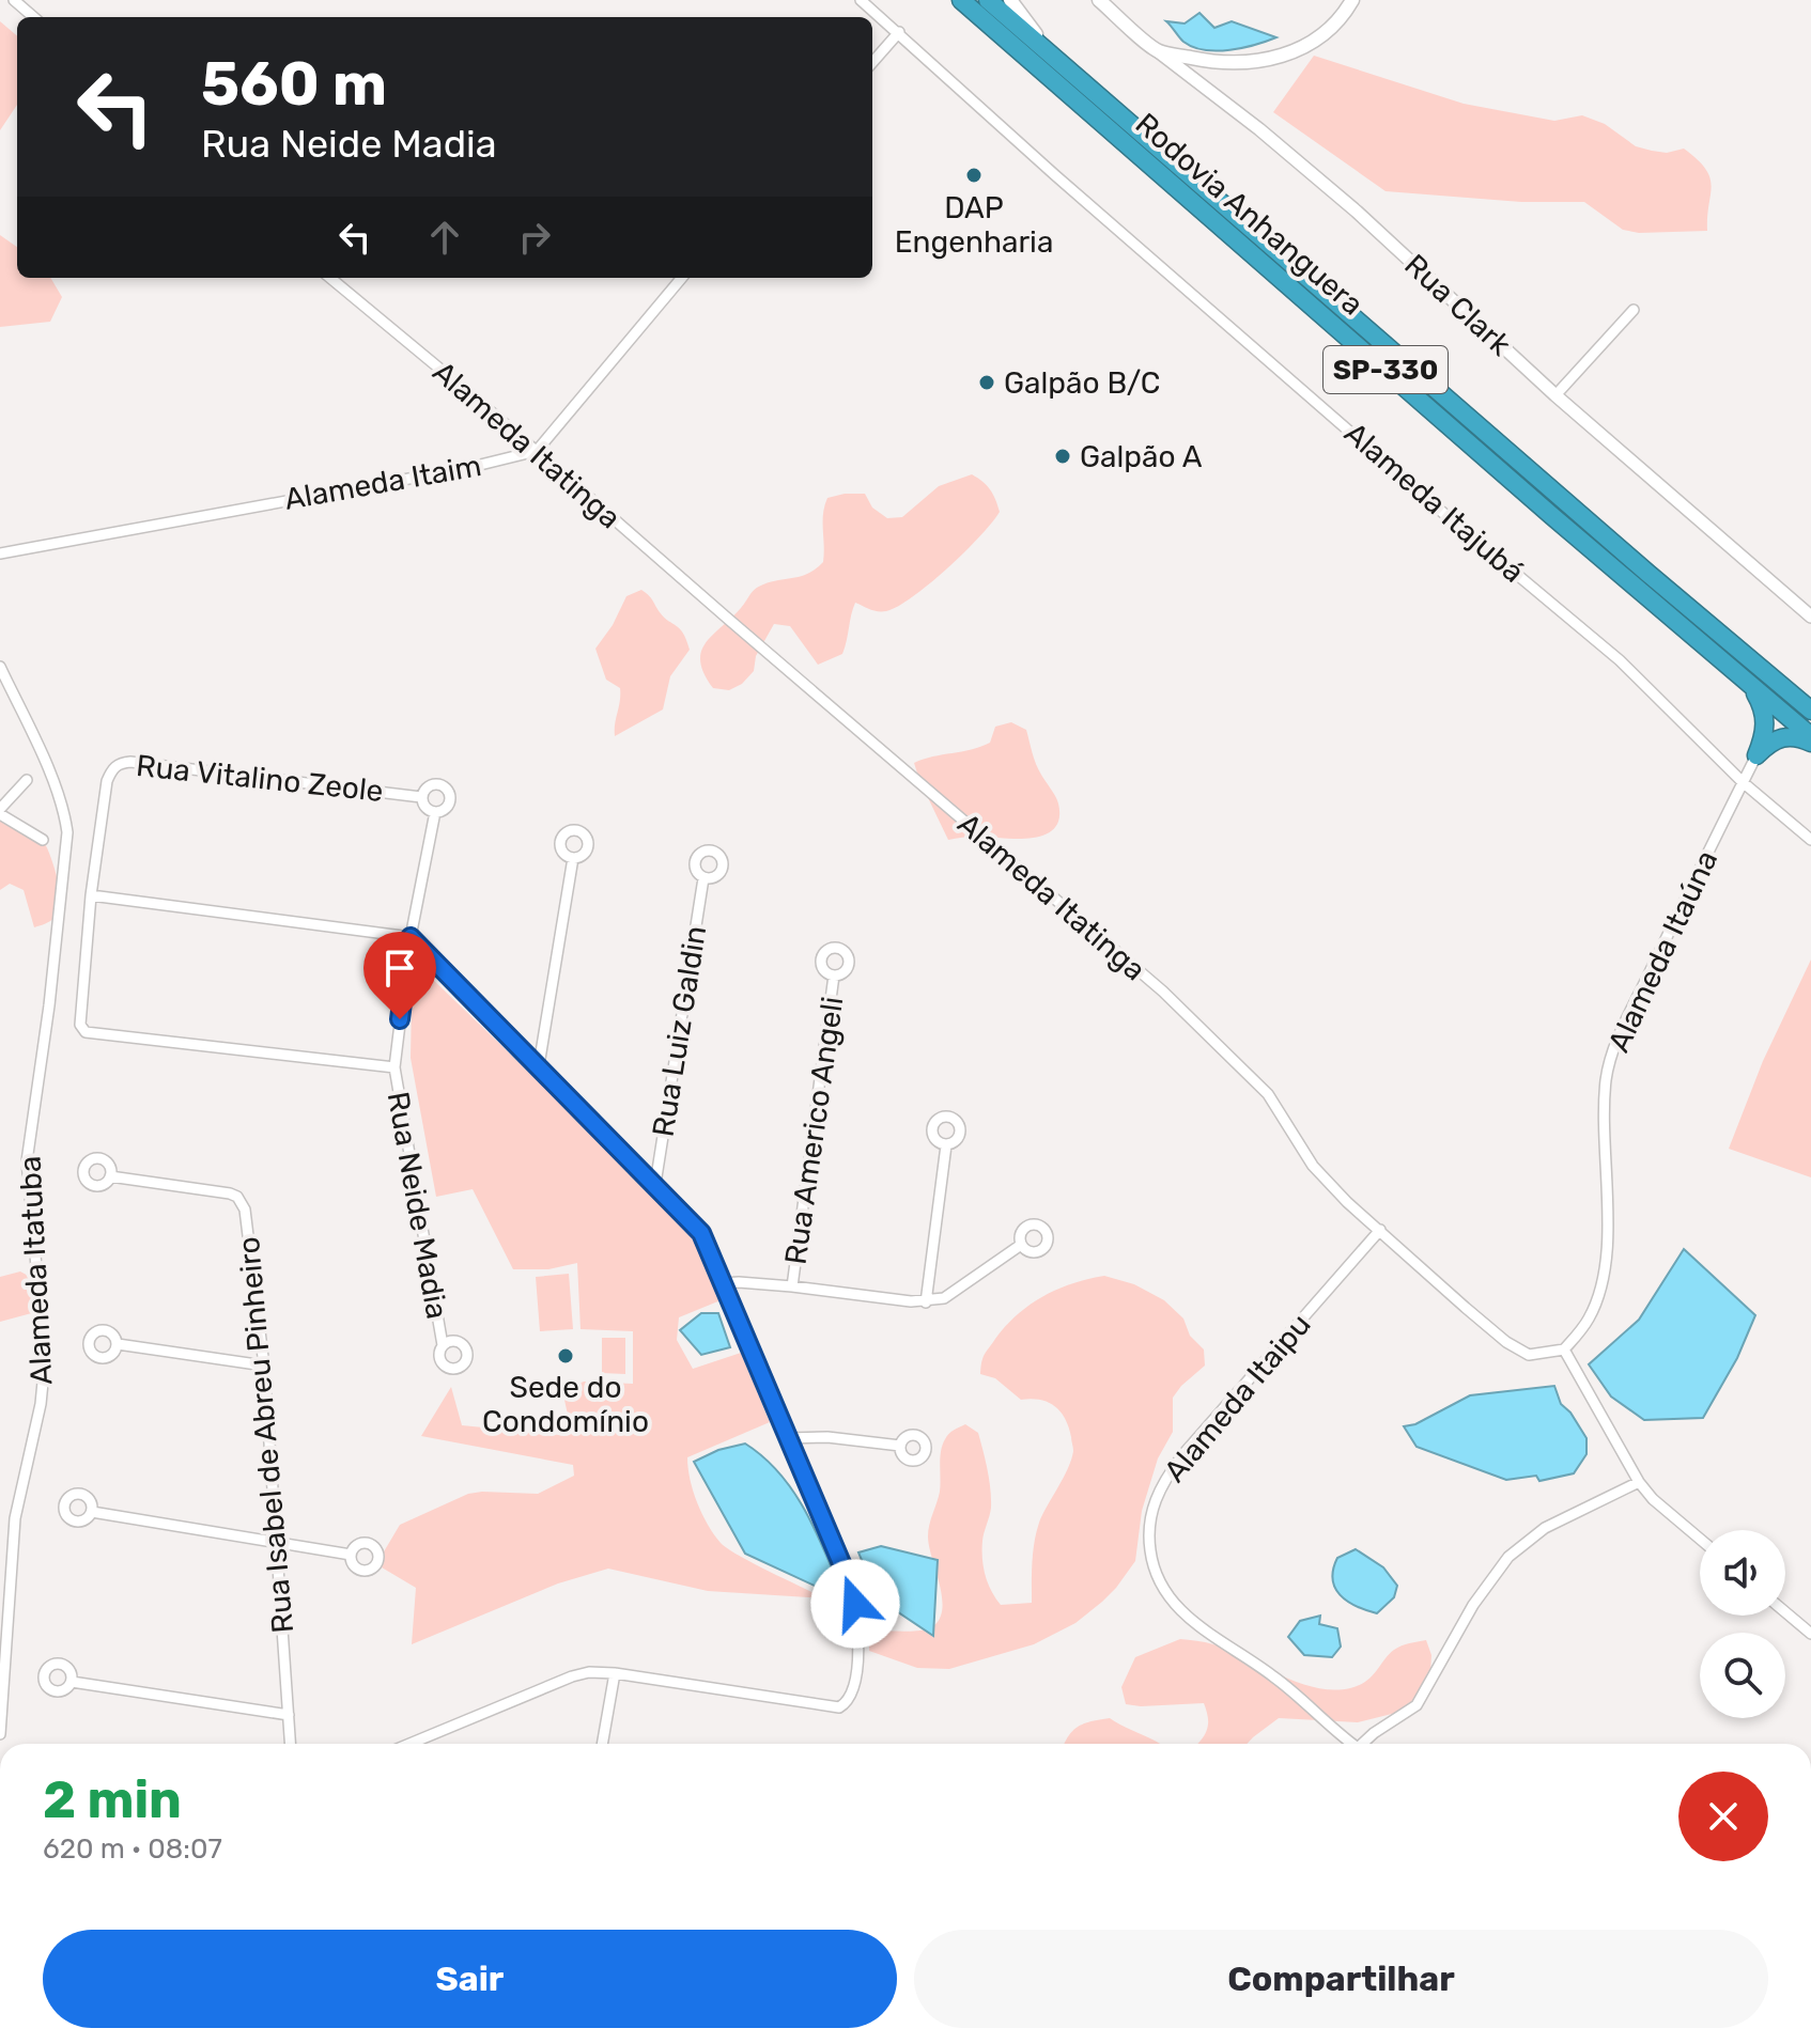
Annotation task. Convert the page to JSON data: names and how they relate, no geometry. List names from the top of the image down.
{
  "streets": {
    "highway": ["Rodovia Anhanguera", "SP-330"],
    "main road": ["Rua Clark"],
    "street": [
      "Alameda Itatinga",
      "Alameda Itaim",
      "Alameda Itajubá",
      "Rua Vitalino Zeole",
      "Alameda Itaúna",
      "Rua Luiz Galdin",
      "Rua Americo Angeli",
      "Rua Neide Madia",
      "Alameda Itatuba",
      "Alameda Itaipu",
      "Rua Isabel de Abreu Pinheiro"
    ]
  },
  "crossings": [
    ["Alameda Itatinga", "Alameda Itaim"],
    ["Alameda Itatinga", "Alameda Itaúna"],
    ["Alameda Itatinga", "Alameda Itaipu"],
    ["Alameda Itajubá", "Alameda Itaúna"],
    ["Rua Vitalino Zeole", "Rua Neide Madia"]
  ],
  "places": [
    "DAP Engenharia",
    "Galpão B/C",
    "Galpão A",
    "Sede do Condomínio"
  ],
  "page": {
    "turn": ["560 m", "Rua Neide Madia"],
    "heading": ["2 min", "620 m · 08:07"],
    "buttons": ["Sair", "Compartilhar"]
  }
}
